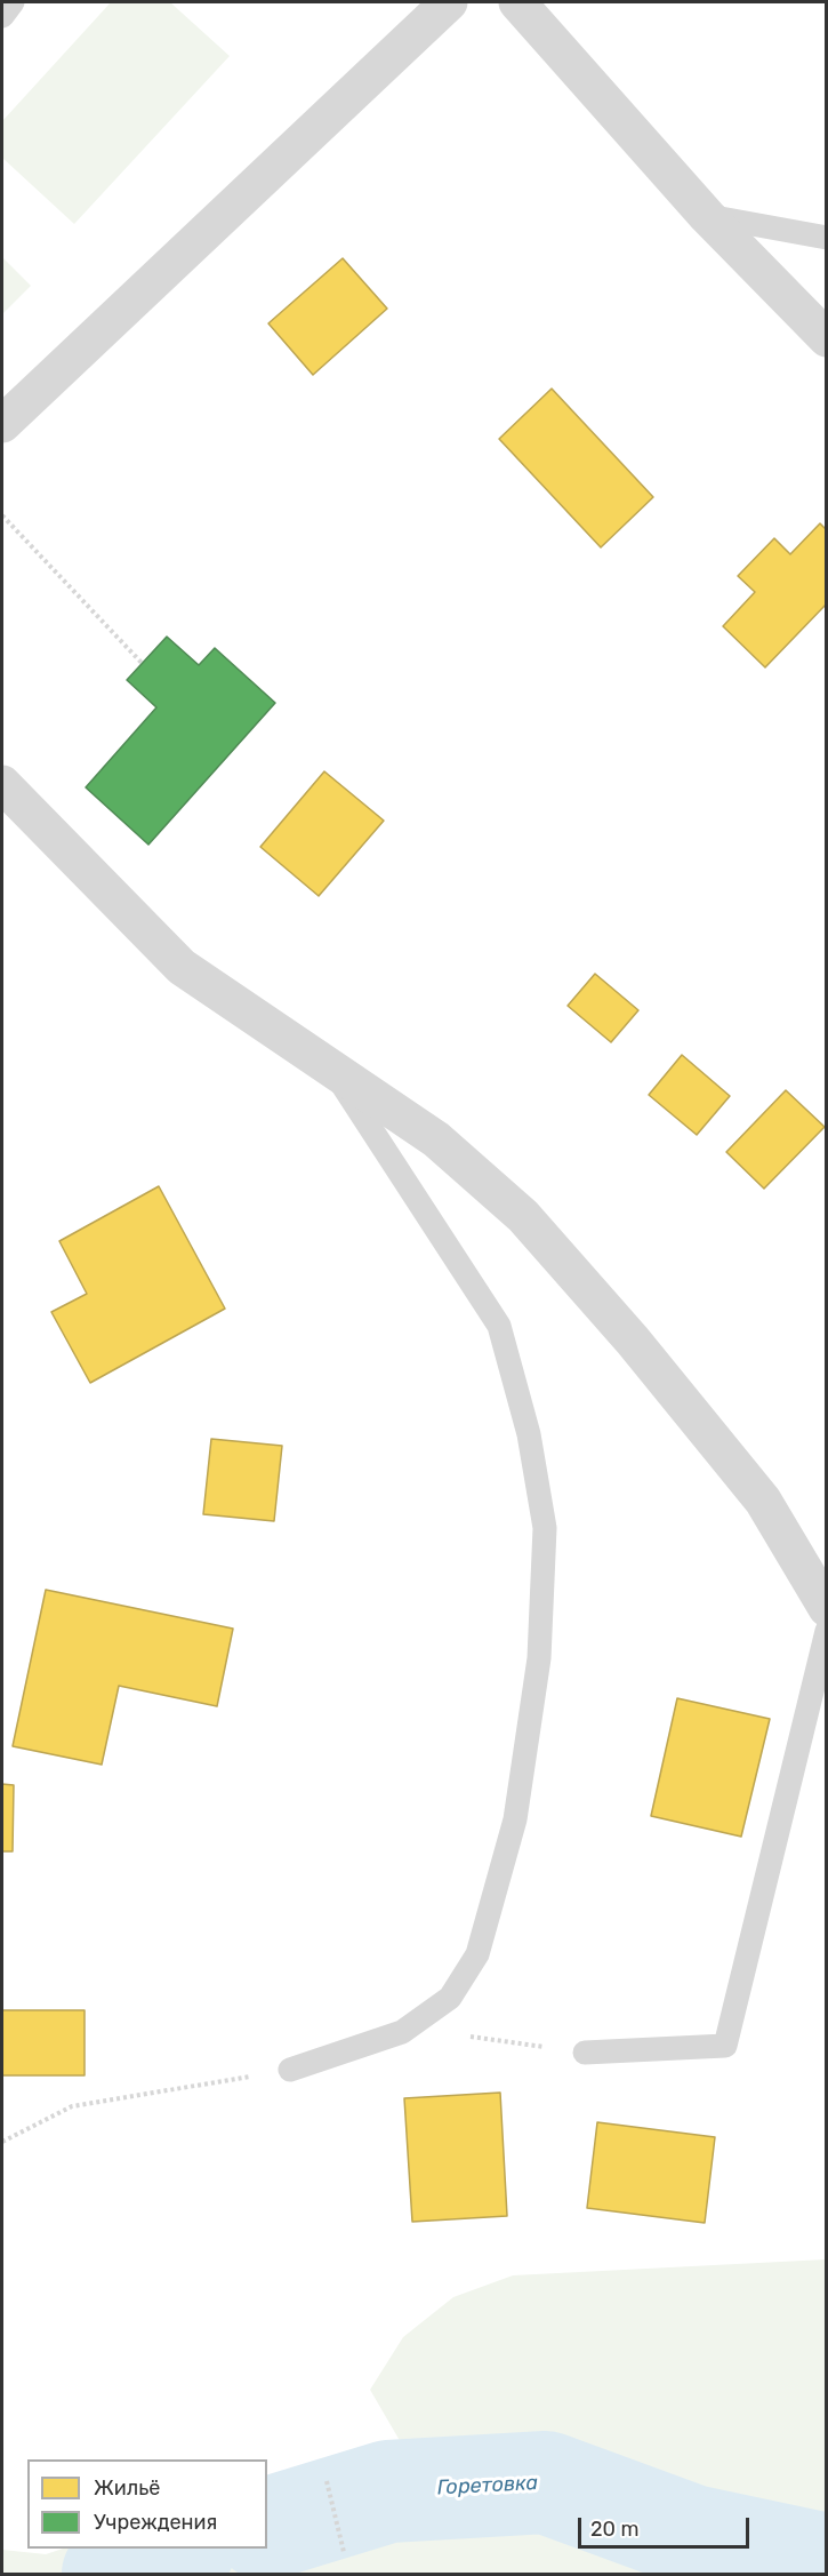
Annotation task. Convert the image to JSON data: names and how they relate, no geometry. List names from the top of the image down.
{
  "water": ["Горетовка"],
  "legend": ["Жильё", "Учреждения"],
  "scale_bar": "20 m"
}
